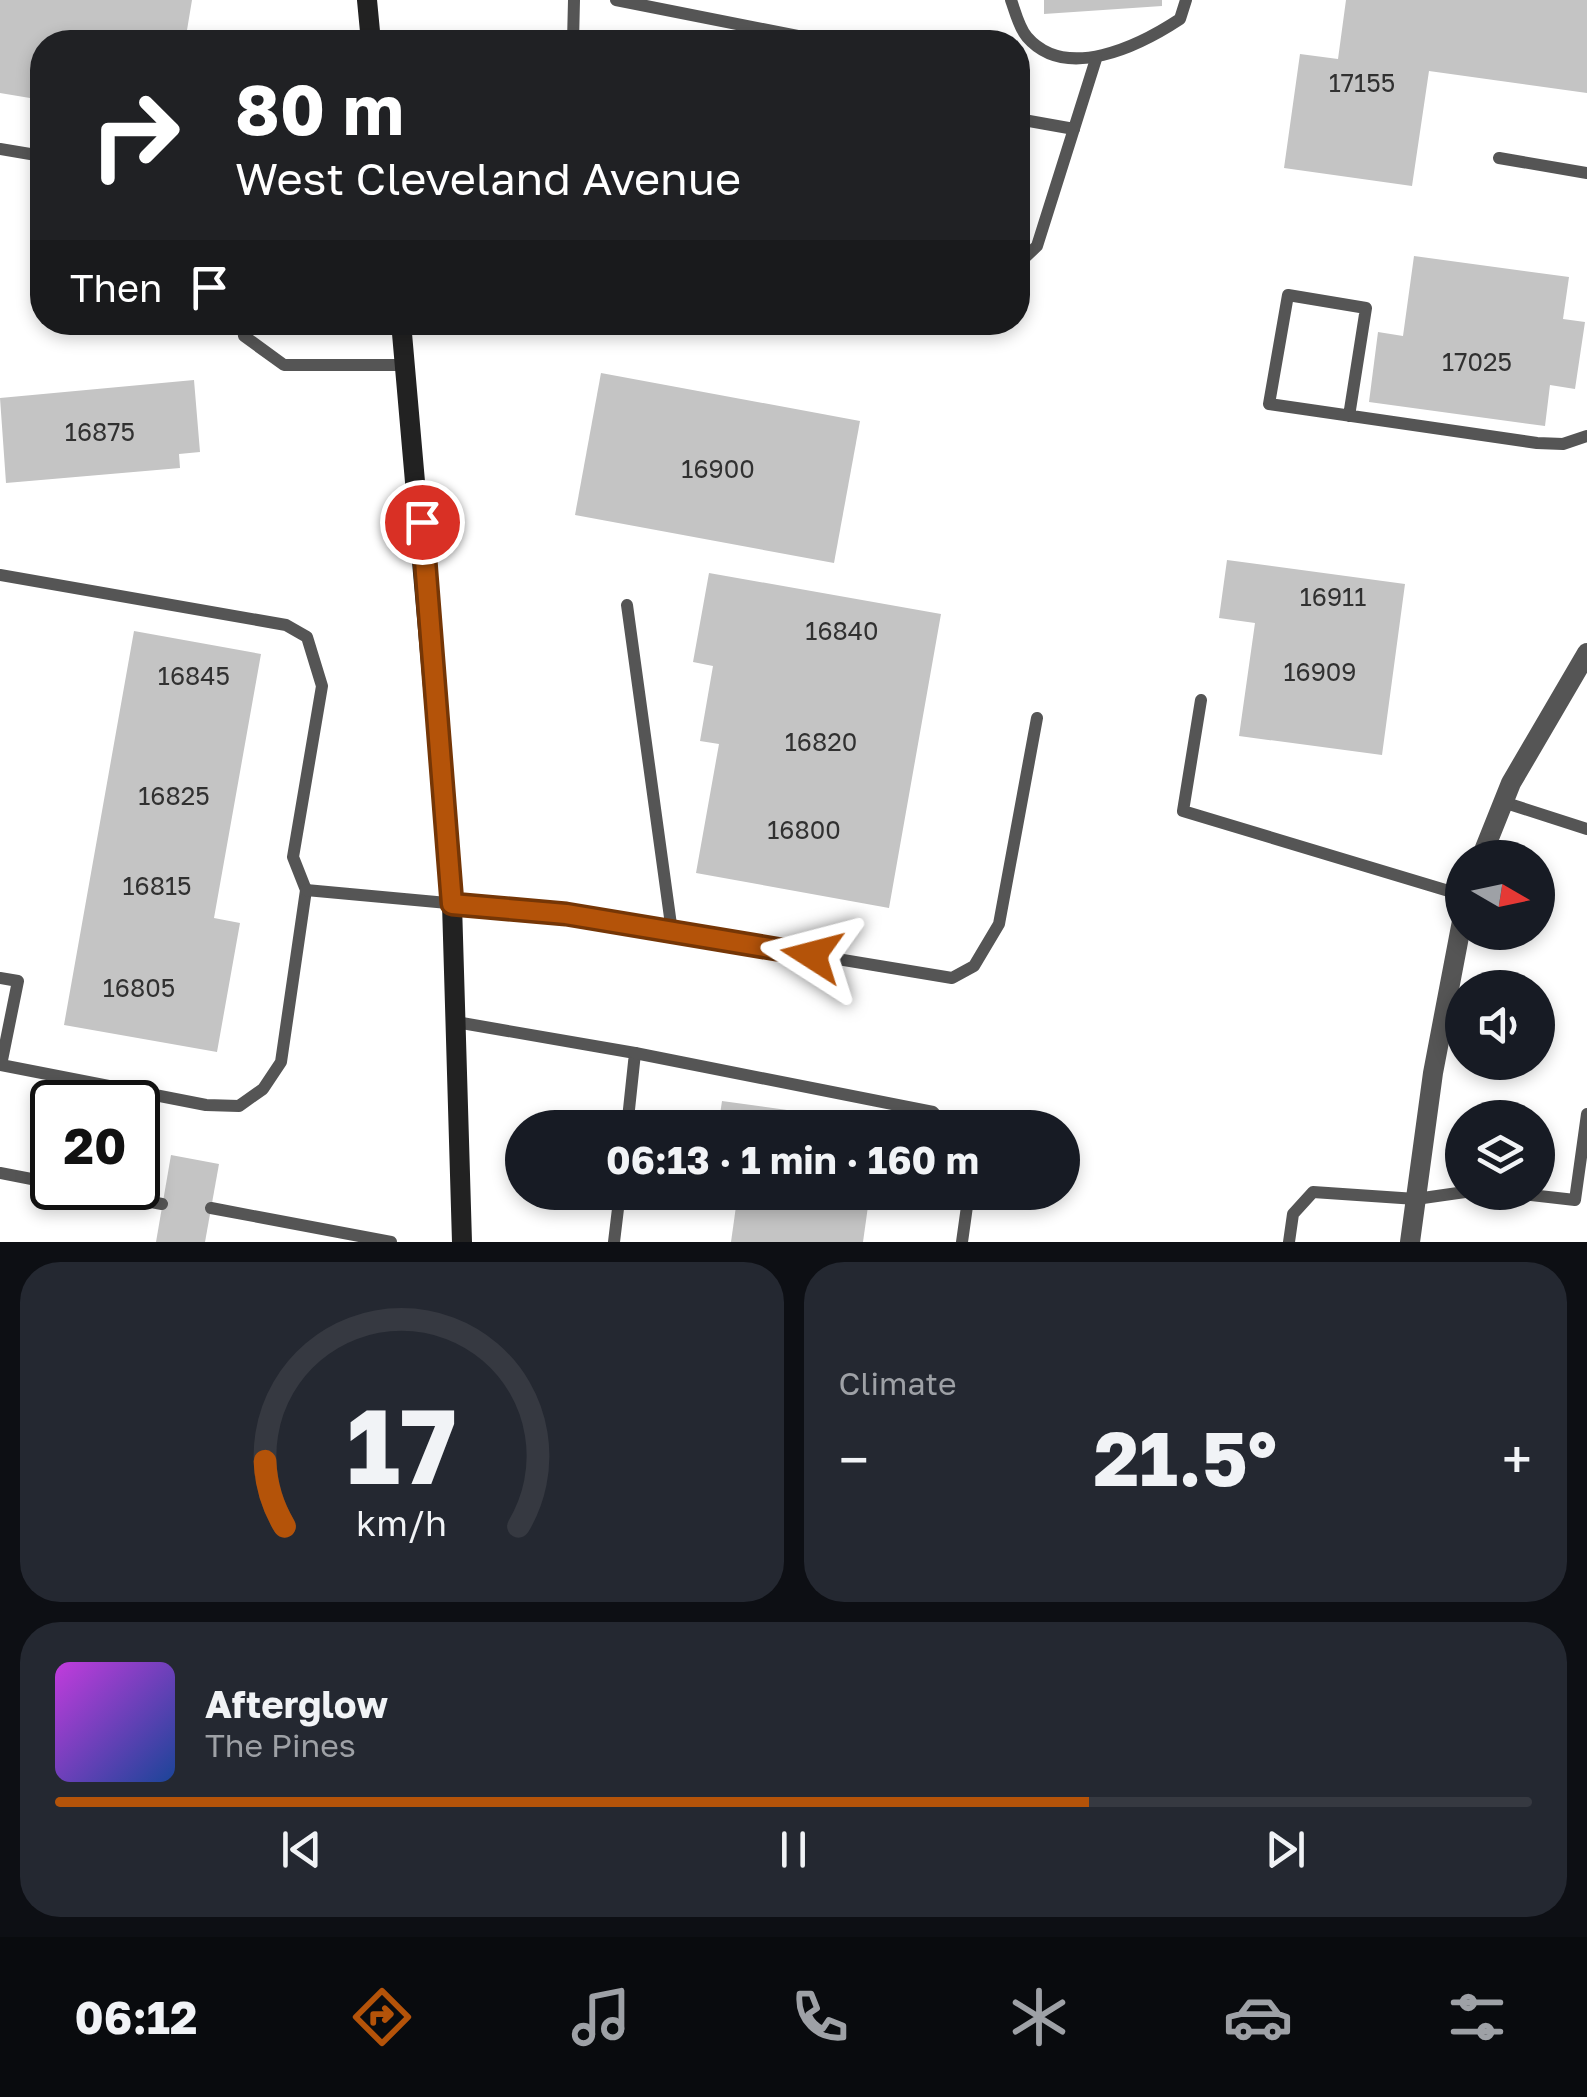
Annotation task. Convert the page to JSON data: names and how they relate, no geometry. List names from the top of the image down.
{
  "house_numbers": [
    "17155",
    "17025",
    "16875",
    "16900",
    "16911",
    "16840",
    "16909",
    "16845",
    "16820",
    "16825",
    "16800",
    "16815",
    "16805"
  ],
  "north": "right",
  "page": {
    "turn": ["80 m", "West Cleveland Avenue"],
    "then": "Then",
    "limit": "20",
    "trip": "06:13 · 1 min · 160 m",
    "tile": "Climate",
    "heat": ["−", "21.5°", "+"],
    "song": ["Afterglow", "The Pines"],
    "tabs": "06:12",
    "gauge": ["17", "km/h"]
  }
}
